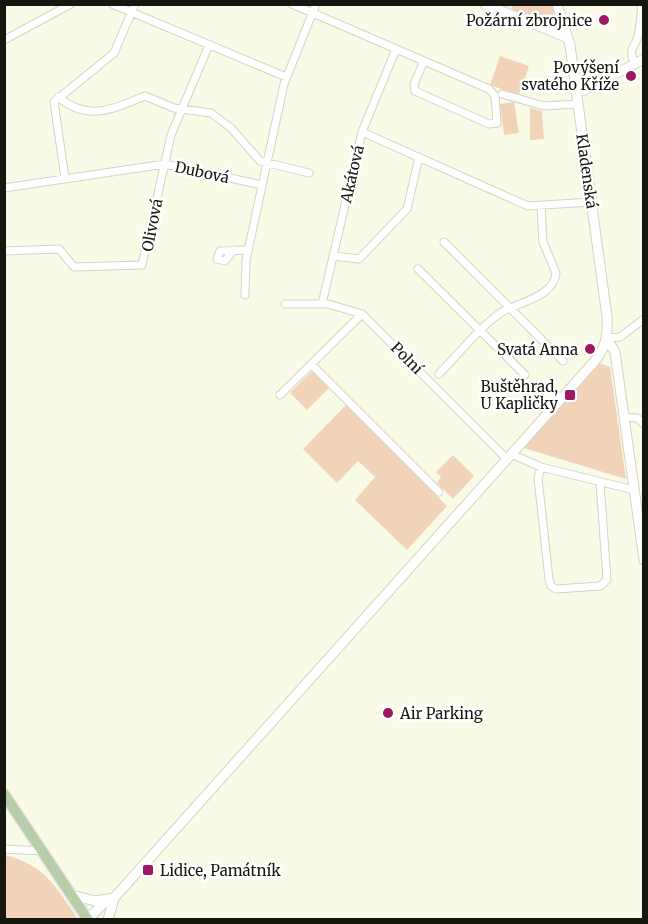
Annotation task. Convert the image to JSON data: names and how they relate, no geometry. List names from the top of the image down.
{
  "streets": {
    "street": [
      "Kladenská",
      "Dubová",
      "Akátová",
      "Olivová",
      "Polní"
    ]
  },
  "crossings": [
    ["Dubová", "Olivová"],
    ["Akátová", "Polní"]
  ],
  "places": {
    "other": [
      "Požární zbrojnice",
      "Povýšení svatého Kříže",
      "Svatá Anna",
      "Air Parking"
    ],
    "transit": ["Buštěhrad, U Kapličky", "Lidice, Památník"]
  }
}
